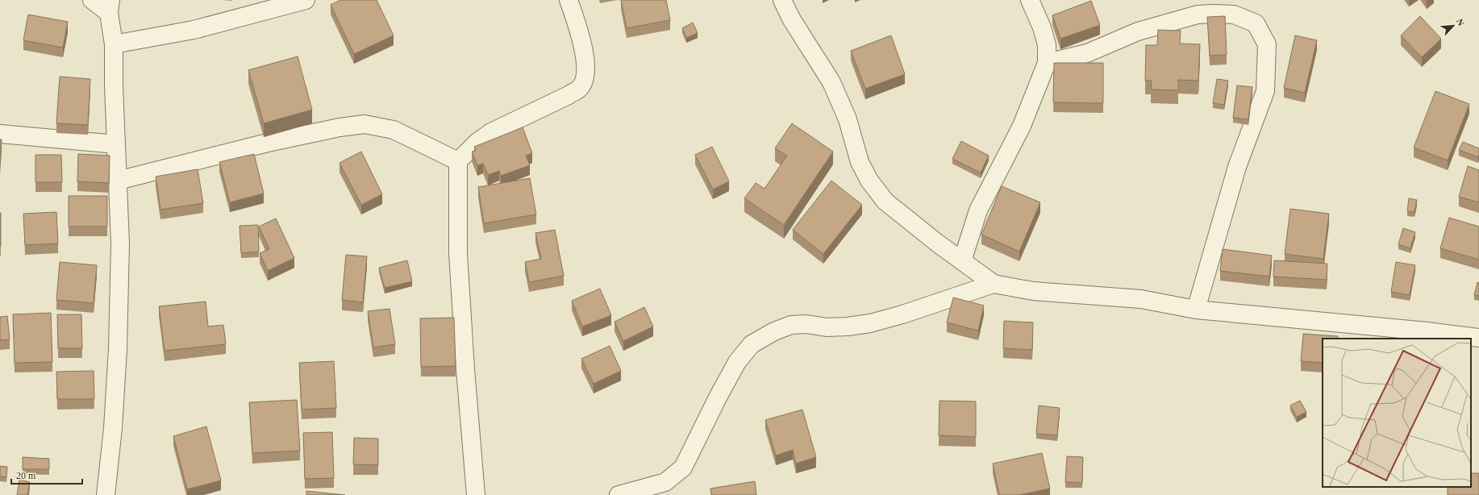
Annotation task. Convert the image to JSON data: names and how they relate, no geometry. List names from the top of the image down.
{
  "scale_bar": "20 m",
  "north": "top right"
}
